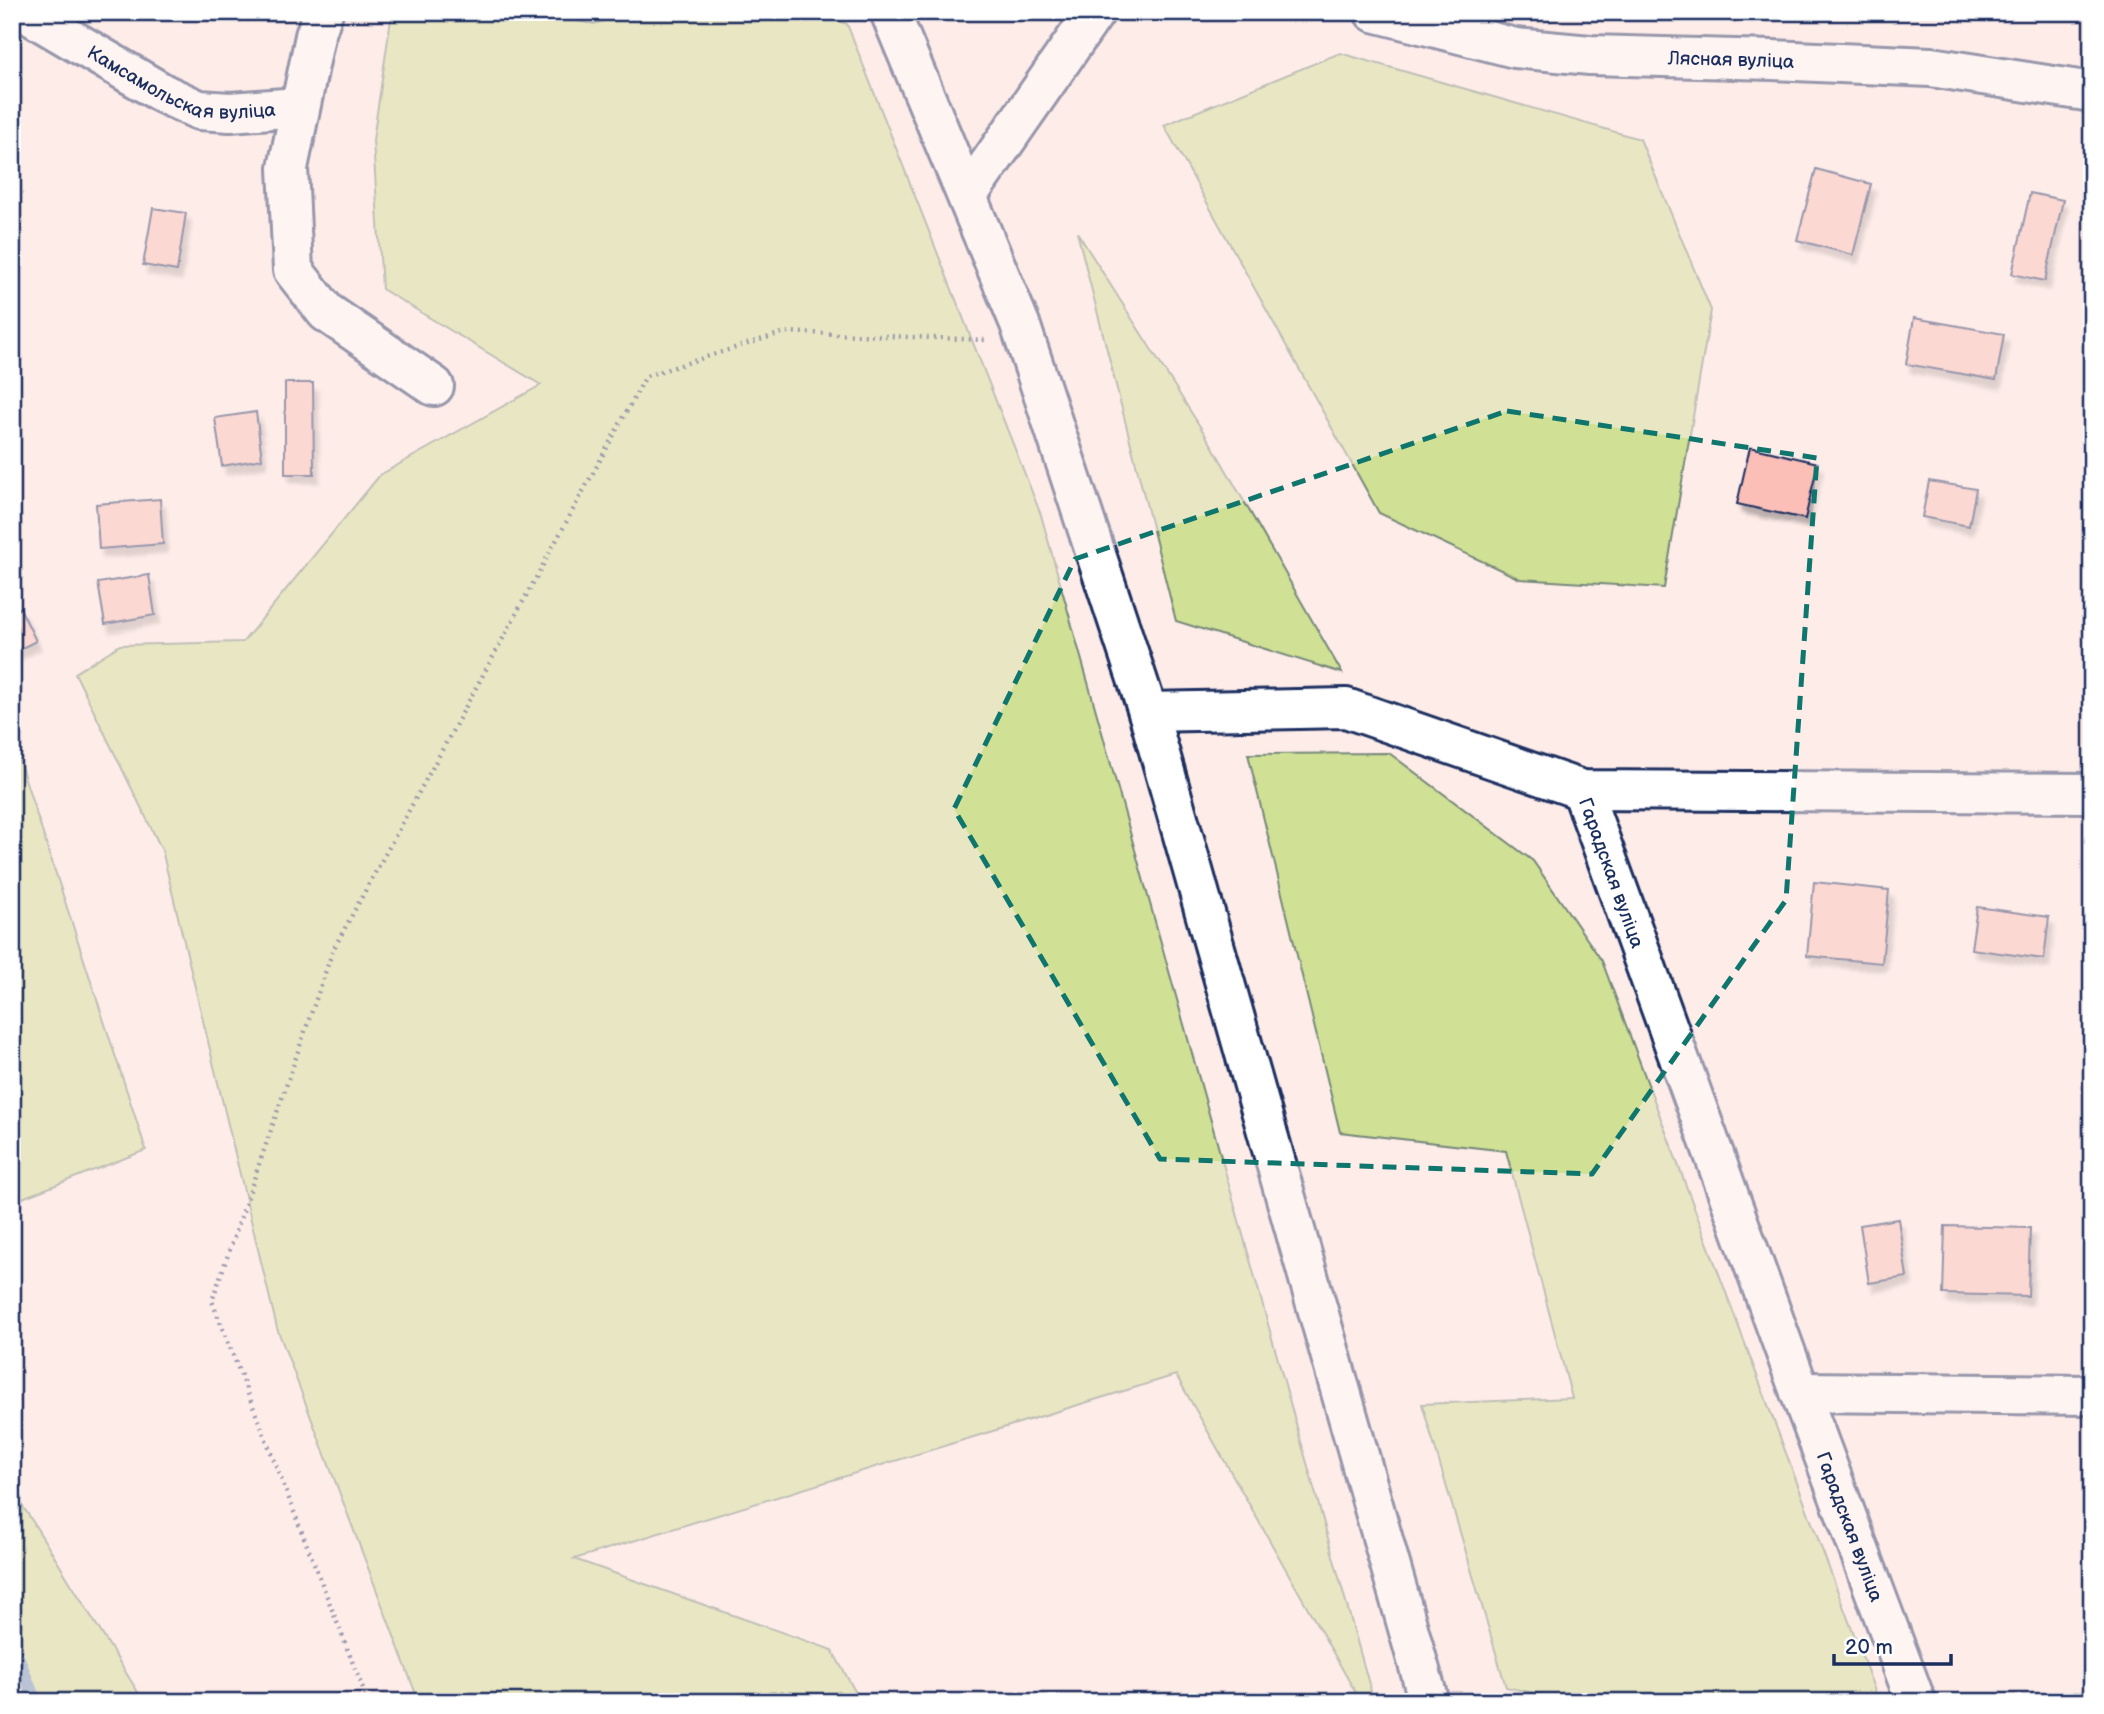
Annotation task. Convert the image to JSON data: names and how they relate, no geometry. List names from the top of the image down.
{
  "streets": {
    "street": ["Лясная вуліца", "Камсамольская вуліца", "Гарадская вуліца"]
  },
  "scale_bar": "20 m"
}
